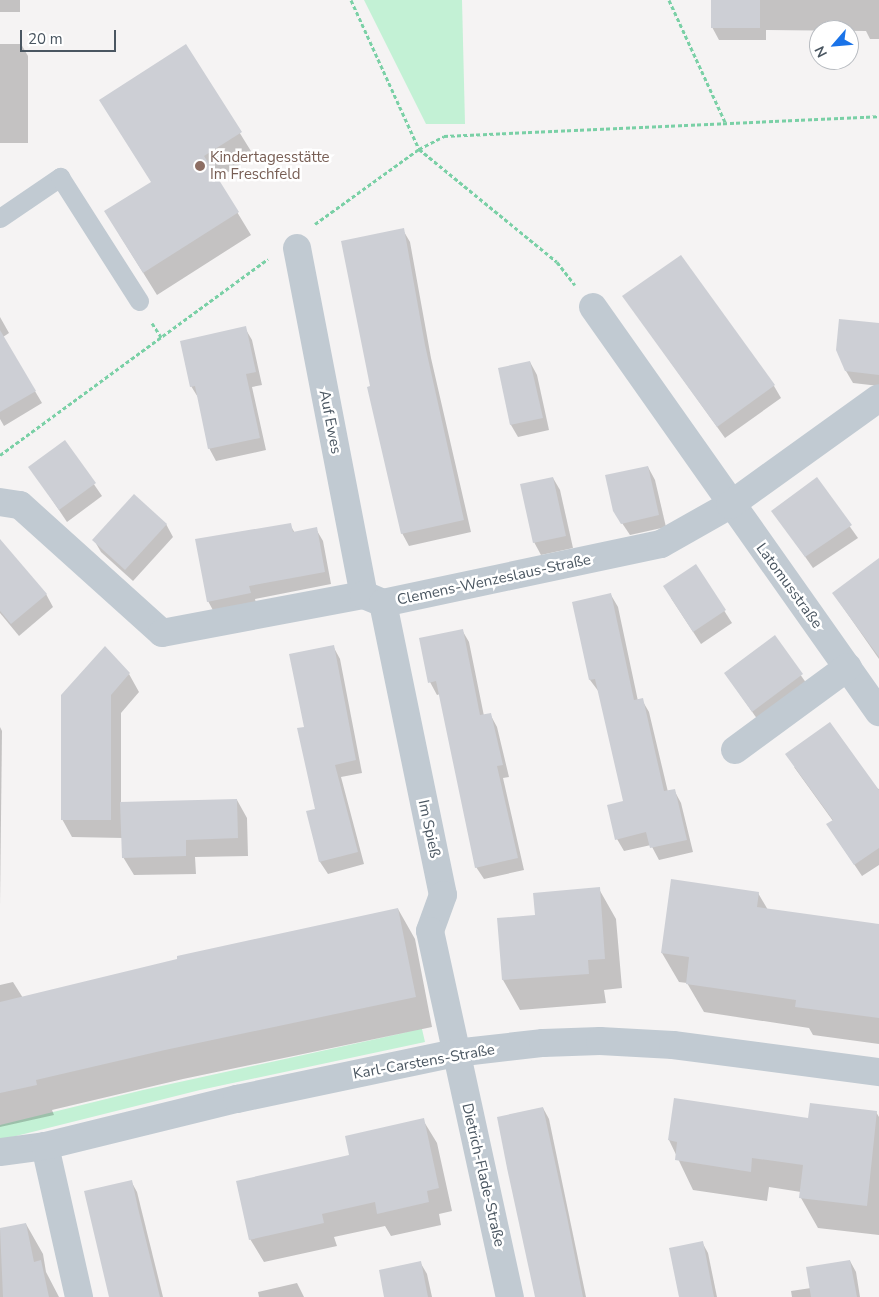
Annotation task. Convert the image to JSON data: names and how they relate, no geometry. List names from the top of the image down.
{
  "streets": {
    "street": [
      "Auf Ewes",
      "Clemens-Wenzeslaus-Straße",
      "Latomusstraße",
      "Im Spieß",
      "Karl-Carstens-Straße",
      "Dietrich-Flade-Straße"
    ]
  },
  "crossings": [
    ["Auf Ewes", "Clemens-Wenzeslaus-Straße"],
    ["Auf Ewes", "Im Spieß"],
    ["Clemens-Wenzeslaus-Straße", "Latomusstraße"],
    ["Clemens-Wenzeslaus-Straße", "Im Spieß"],
    ["Im Spieß", "Karl-Carstens-Straße"],
    ["Im Spieß", "Dietrich-Flade-Straße"],
    ["Karl-Carstens-Straße", "Dietrich-Flade-Straße"]
  ],
  "places": ["Kindertagesstätte Im Freschfeld"],
  "scale_bar": "20 m",
  "north": "bottom left"
}
